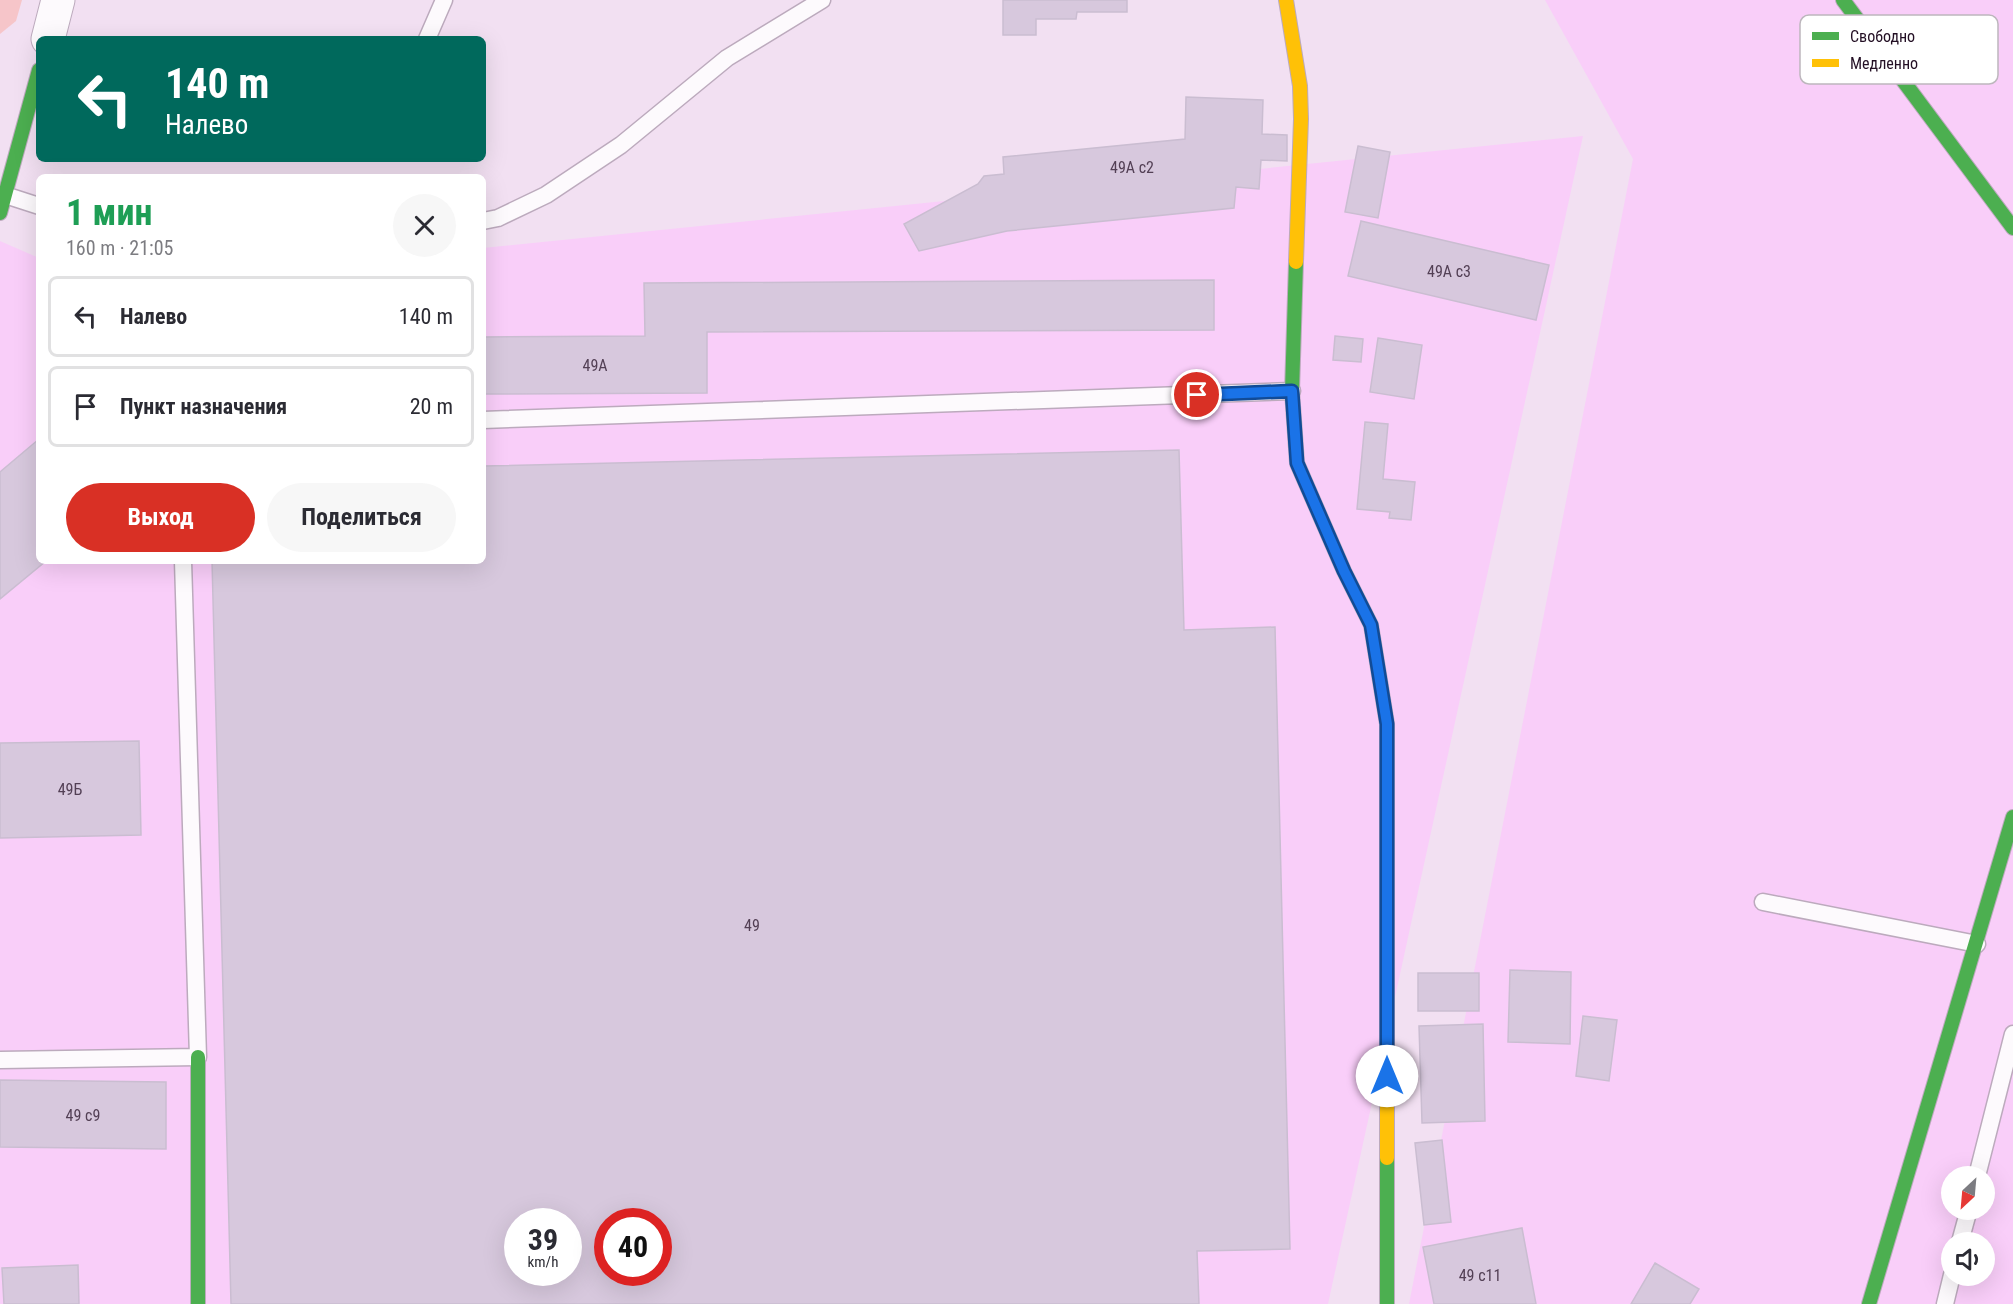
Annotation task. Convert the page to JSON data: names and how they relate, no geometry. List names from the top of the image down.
{
  "house_numbers": [
    "49А с2",
    "49А с3",
    "49А",
    "49Б",
    "49",
    "49 с9",
    "49 с11"
  ],
  "legend": ["Свободно", "Медленно"],
  "north": "bottom left",
  "page": {
    "turn": ["140 m", "Налево"],
    "heading": ["1 мин", "160 m · 21:05"],
    "list": [
      {
        "name": "Налево",
        "value": "140 m"
      },
      {
        "name": "Пункт назначения",
        "value": "20 m"
      }
    ],
    "buttons": ["Выход", "Поделиться"],
    "speed": "39 km/h",
    "limit": "40"
  }
}
